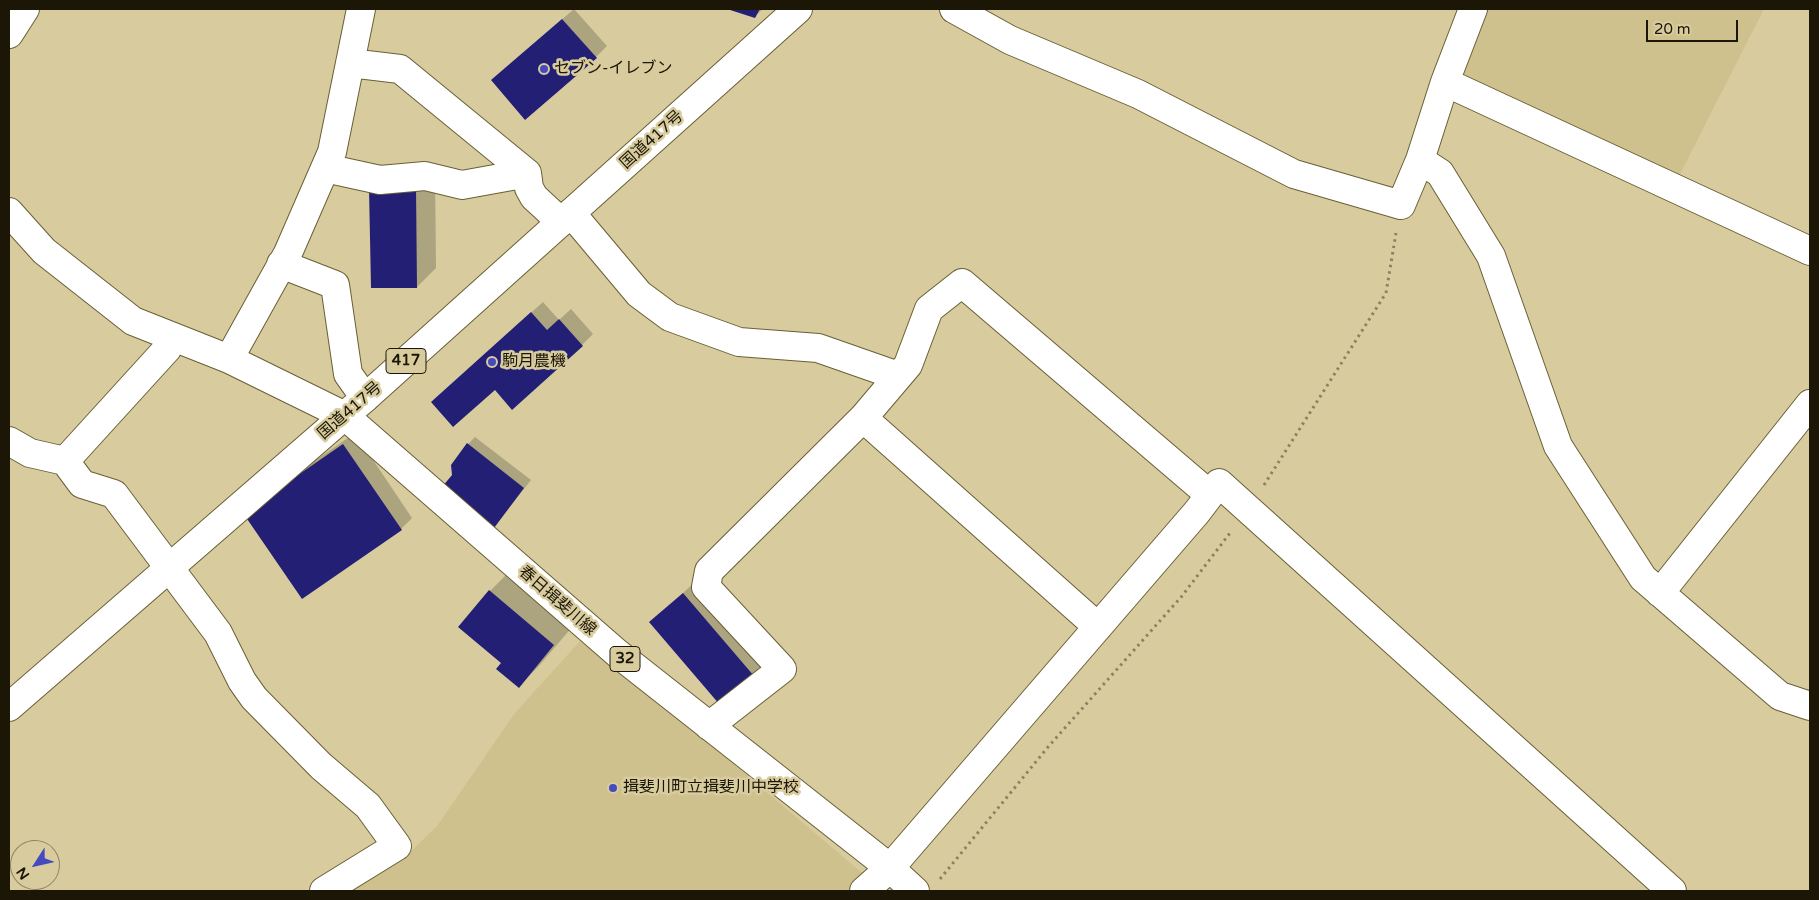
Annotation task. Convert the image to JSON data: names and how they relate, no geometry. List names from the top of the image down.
{
  "streets": {
    "main road": [
      "国道417号",
      "417",
      "春日揖斐川線",
      "32"
    ]
  },
  "crossings": [
    ["国道417号", "春日揖斐川線"]
  ],
  "places": ["セブン-イレブン", "駒月農機", "揖斐川町立揖斐川中学校"],
  "scale_bar": "20 m",
  "north": "bottom left"
}
